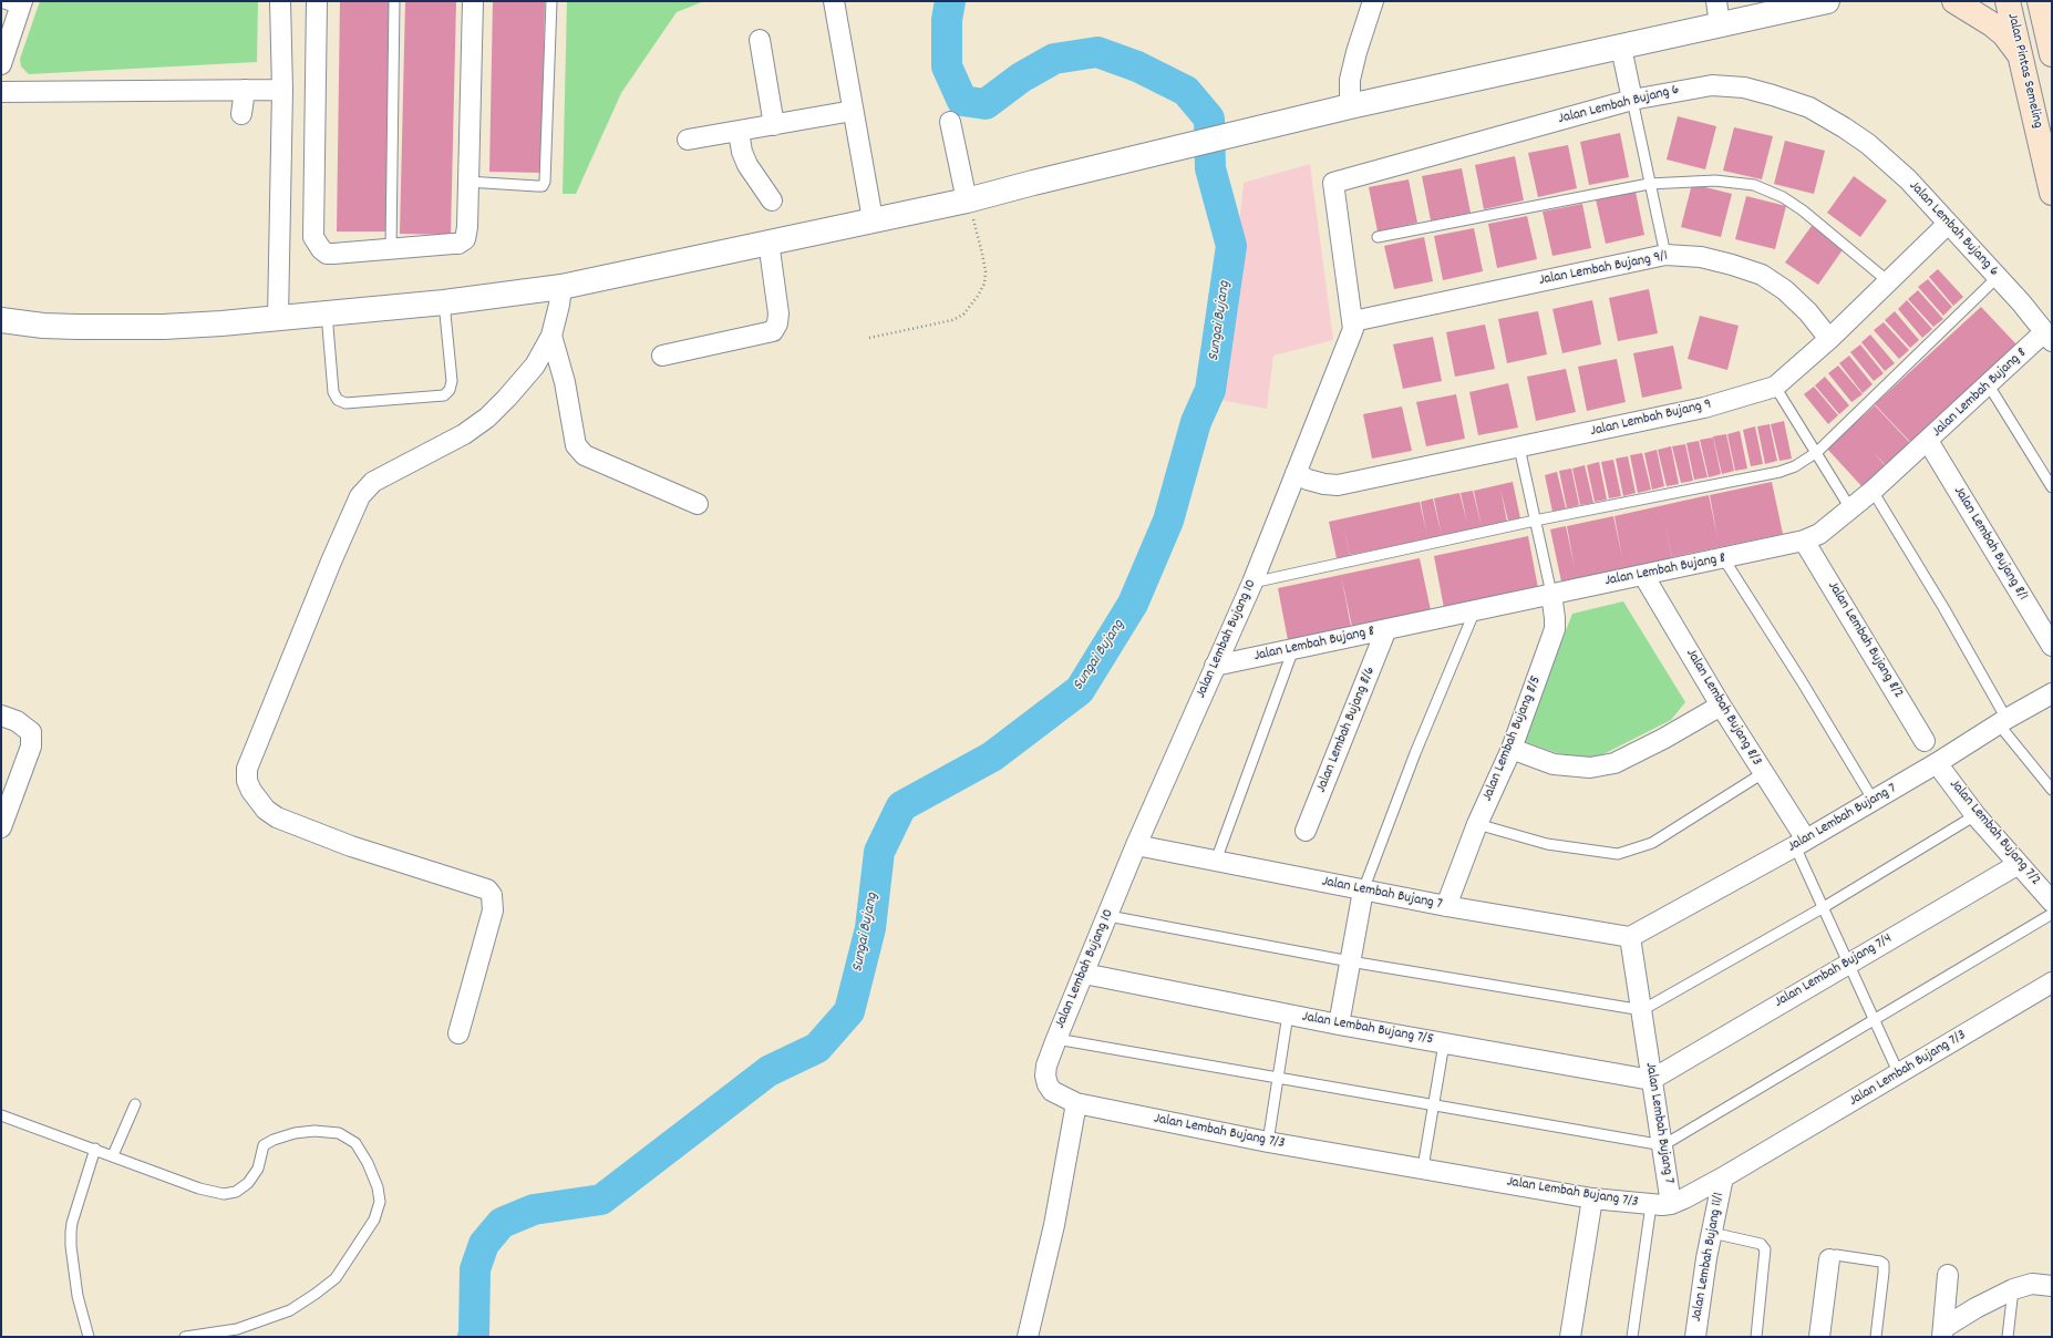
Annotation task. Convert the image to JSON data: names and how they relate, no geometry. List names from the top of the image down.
{
  "streets": {
    "main road": ["Jalan Pintas Semeling"],
    "street": [
      "Jalan Lembah Bujang 6",
      "Jalan Lembah Bujang 9/1",
      "Jalan Lembah Bujang 8",
      "Jalan Lembah Bujang 9",
      "Jalan Lembah Bujang 8/1",
      "Jalan Lembah Bujang 10",
      "Jalan Lembah Bujang 8/2",
      "Jalan Lembah Bujang 8/3",
      "Jalan Lembah Bujang 8/6",
      "Jalan Lembah Bujang 8/5",
      "Jalan Lembah Bujang 7",
      "Jalan Lembah Bujang 7/2",
      "Jalan Lembah Bujang 7/4",
      "Jalan Lembah Bujang 7/5",
      "Jalan Lembah Bujang 7/3",
      "Jalan Lembah Bujang 11/1"
    ]
  },
  "crossings": [
    ["Jalan Lembah Bujang 6", "Jalan Lembah Bujang 8"],
    ["Jalan Lembah Bujang 6", "Jalan Lembah Bujang 9"],
    ["Jalan Lembah Bujang 6", "Jalan Lembah Bujang 10"],
    ["Jalan Lembah Bujang 9/1", "Jalan Lembah Bujang 9"],
    ["Jalan Lembah Bujang 9/1", "Jalan Lembah Bujang 10"],
    ["Jalan Lembah Bujang 8", "Jalan Lembah Bujang 8/1"],
    ["Jalan Lembah Bujang 8", "Jalan Lembah Bujang 10"],
    ["Jalan Lembah Bujang 8", "Jalan Lembah Bujang 8/2"],
    ["Jalan Lembah Bujang 8", "Jalan Lembah Bujang 8/3"],
    ["Jalan Lembah Bujang 8", "Jalan Lembah Bujang 8/6"],
    ["Jalan Lembah Bujang 8", "Jalan Lembah Bujang 8/5"],
    ["Jalan Lembah Bujang 9", "Jalan Lembah Bujang 10"],
    ["Jalan Lembah Bujang 10", "Jalan Lembah Bujang 7"],
    ["Jalan Lembah Bujang 10", "Jalan Lembah Bujang 7/5"],
    ["Jalan Lembah Bujang 10", "Jalan Lembah Bujang 7/3"],
    ["Jalan Lembah Bujang 8/3", "Jalan Lembah Bujang 7"],
    ["Jalan Lembah Bujang 8/5", "Jalan Lembah Bujang 7"],
    ["Jalan Lembah Bujang 7", "Jalan Lembah Bujang 7/2"],
    ["Jalan Lembah Bujang 7", "Jalan Lembah Bujang 7/4"],
    ["Jalan Lembah Bujang 7", "Jalan Lembah Bujang 7/5"],
    ["Jalan Lembah Bujang 7", "Jalan Lembah Bujang 7/3"],
    ["Jalan Lembah Bujang 7/2", "Jalan Lembah Bujang 7/4"],
    ["Jalan Lembah Bujang 7/4", "Jalan Lembah Bujang 7/5"],
    ["Jalan Lembah Bujang 7/3", "Jalan Lembah Bujang 11/1"]
  ],
  "water": ["Sungai Bujang"]
}
